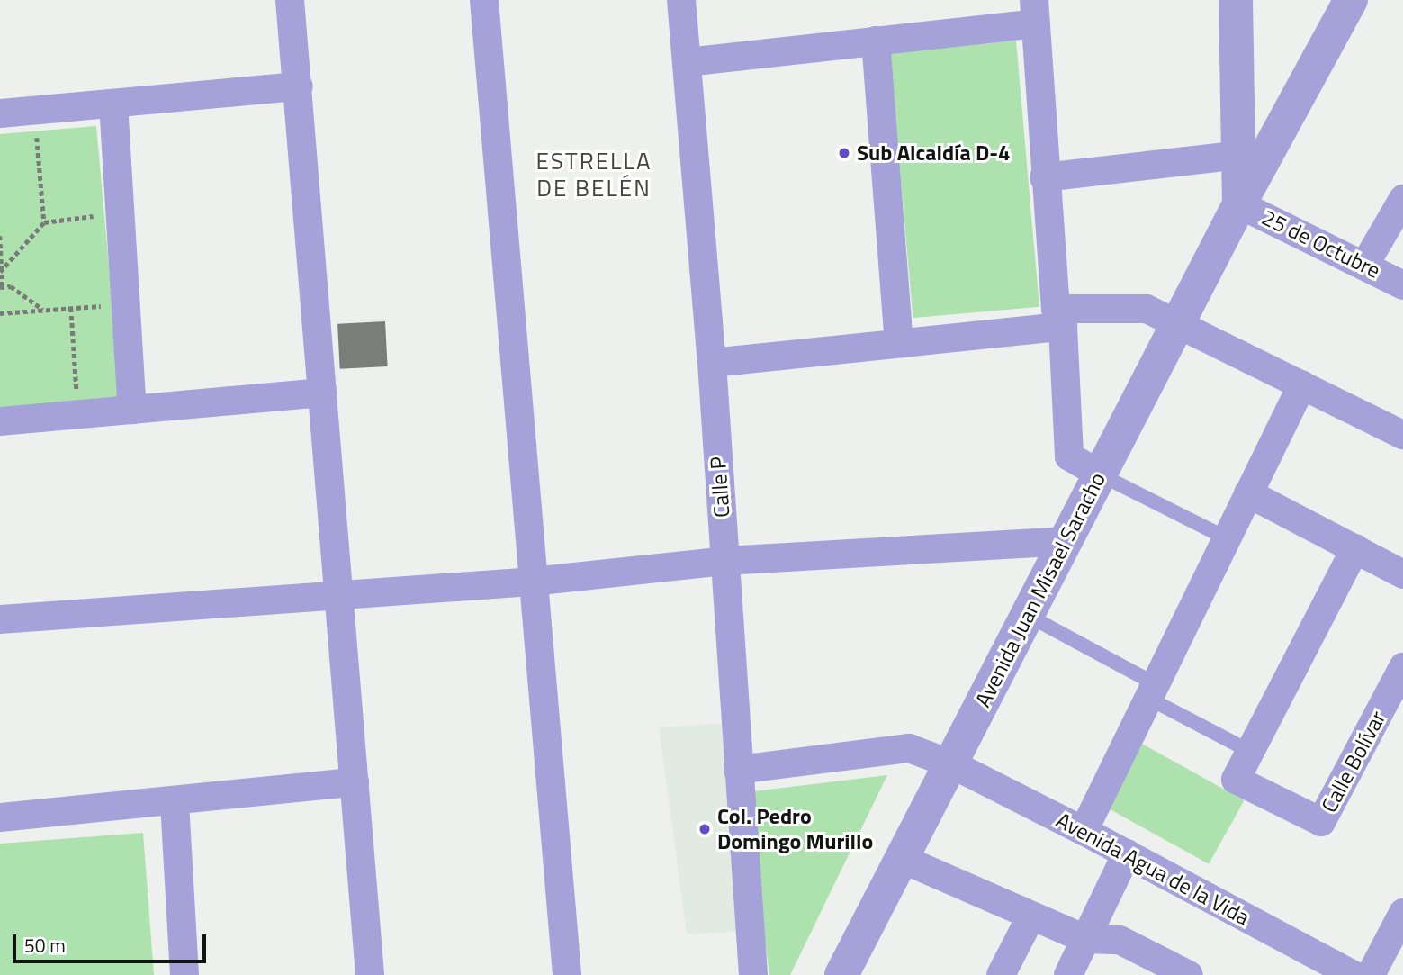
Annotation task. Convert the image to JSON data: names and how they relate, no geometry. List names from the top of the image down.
{
  "streets": {
    "street": [
      "25 de Octubre",
      "Calle P",
      "Avenida Juan Misael Saracho",
      "Calle Bolívar",
      "Avenida Agua de la Vida"
    ]
  },
  "crossings": [
    ["25 de Octubre", "Avenida Juan Misael Saracho"],
    ["Calle P", "Avenida Agua de la Vida"],
    ["Avenida Juan Misael Saracho", "Avenida Agua de la Vida"]
  ],
  "districts": ["ESTRELLA DE BELÉN"],
  "places": ["Sub Alcaldía D-4", "Col. Pedro Domingo Murillo"],
  "scale_bar": "50 m"
}
